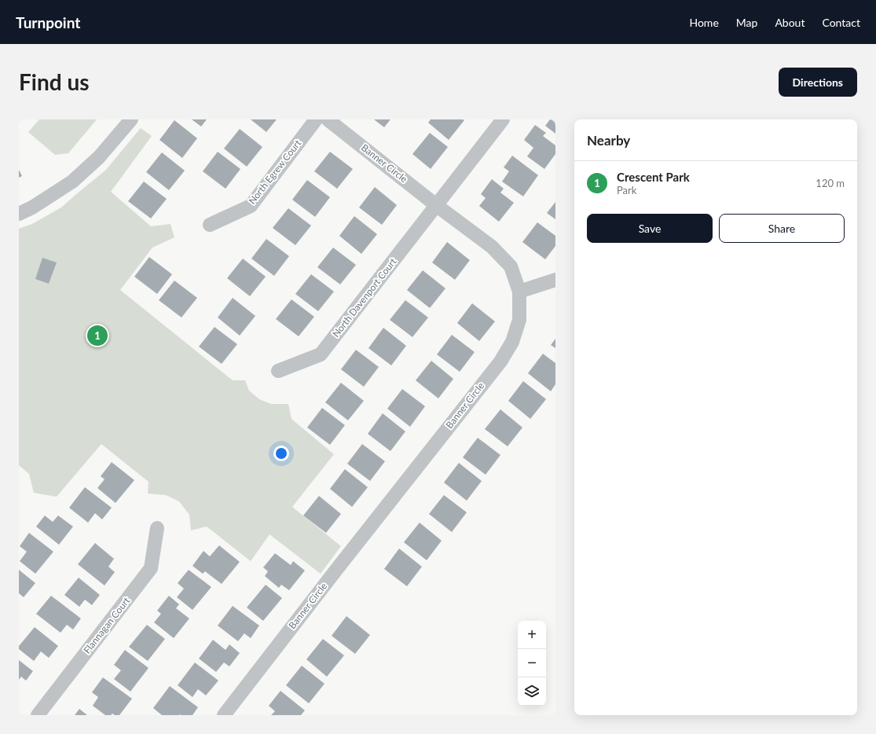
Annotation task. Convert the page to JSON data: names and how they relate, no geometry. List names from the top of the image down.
{
  "streets": {
    "street": [
      "Banner Circle",
      "North Egrew Court",
      "North Davenport Court",
      "Flannagan Court"
    ]
  },
  "crossings": [
    ["Banner Circle", "North Davenport Court"]
  ],
  "page": {
    "header": "Turnpoint",
    "nav": [
      "Home",
      "Map",
      "About",
      "Contact"
    ],
    "buttons": [
      "Directions",
      ["Save", "Share"]
    ],
    "title": "Find us",
    "heading": "Nearby",
    "list": [
      {
        "mark": "1",
        "name": "Crescent Park",
        "note": "Park",
        "value": "120 m"
      }
    ],
    "pins": "1",
    "map_buttons": ["+", "−"]
  }
}
